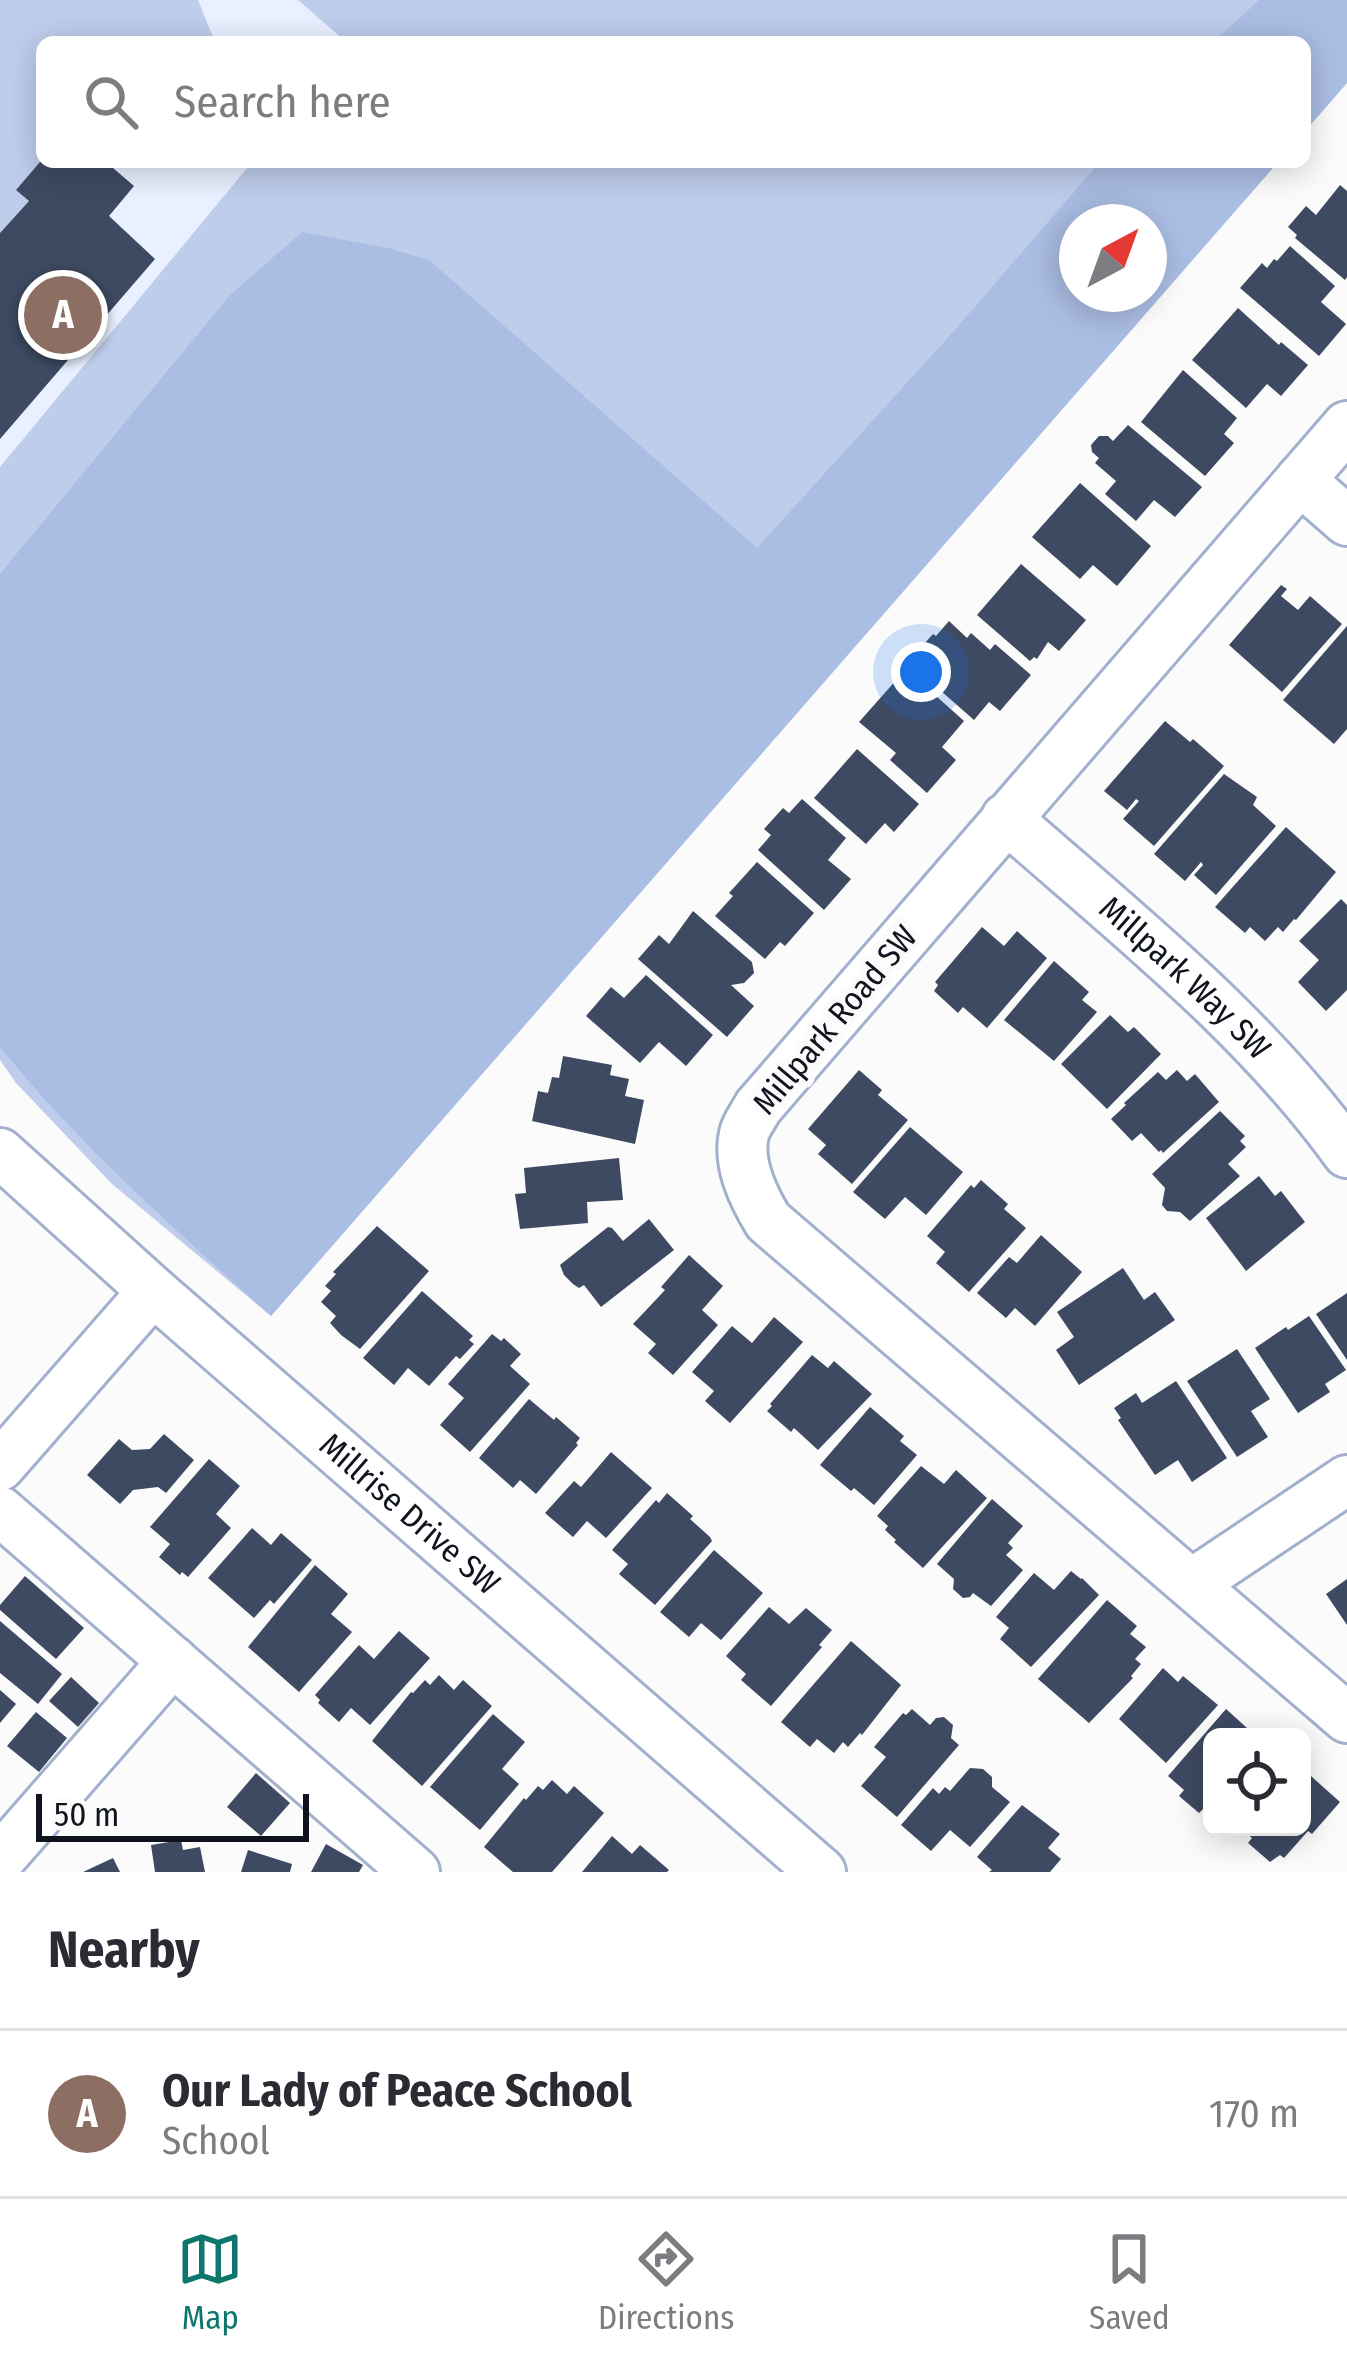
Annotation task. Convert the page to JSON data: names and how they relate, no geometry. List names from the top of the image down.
{
  "streets": {
    "street": ["Millpark Way SW", "Millpark Road SW", "Millrise Drive SW"]
  },
  "crossings": [
    ["Millpark Way SW", "Millpark Road SW"]
  ],
  "scale_bar": "50 m",
  "north": "top right",
  "page": {
    "search": "Search here",
    "pins": "A",
    "scale": "50 m",
    "heading": "Nearby",
    "list": [
      {
        "mark": "A",
        "name": "Our Lady of Peace School",
        "note": "School",
        "value": "170 m"
      }
    ],
    "nav": ["Map", "Directions", "Saved"]
  }
}
